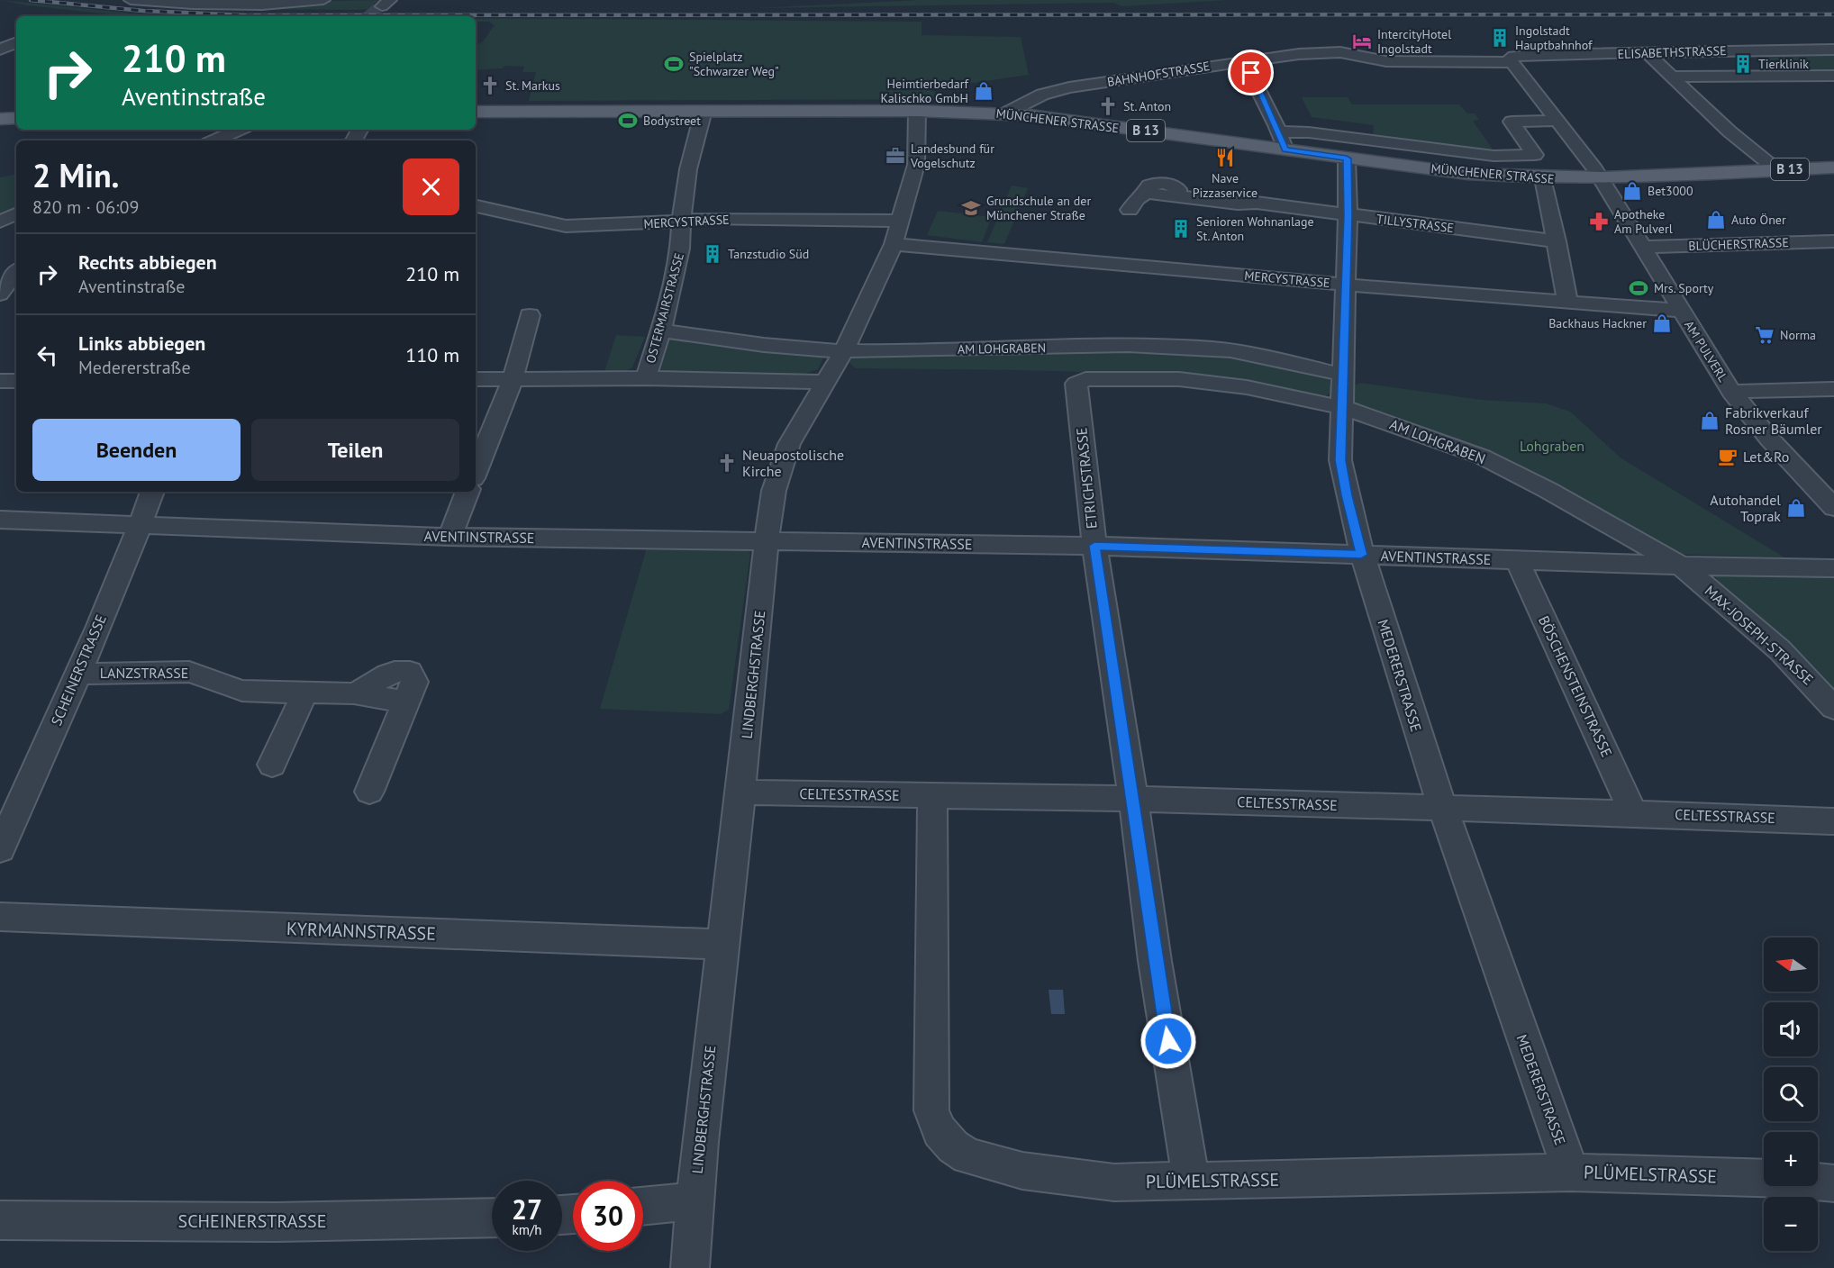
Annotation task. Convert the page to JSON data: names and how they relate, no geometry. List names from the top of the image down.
{
  "streets": {
    "main road": ["MÜNCHENER STRASSE", "B 13"],
    "street": [
      "ELISABETHSTRASSE",
      "BAHNHOFSTRASSE",
      "MERCYSTRASSE",
      "TILLYSTRASSE",
      "BLÜCHERSTRASSE",
      "OSTERMAIRSTRASSE",
      "AM LOHGRABEN",
      "AM PULVERL",
      "ETRICHSTRASSE",
      "AVENTINSTRASSE",
      "MAX-JOSEPH-STRASSE",
      "SCHEINERSTRASSE",
      "LANZSTRASSE",
      "LINDBERGHSTRASSE",
      "MEDERERSTRASSE",
      "BÖSCHENSTEINSTRASSE",
      "CELTESSTRASSE",
      "KYRMANNSTRASSE",
      "PLÜMELSTRASSE"
    ]
  },
  "crossings": [
    ["ELISABETHSTRASSE", "BAHNHOFSTRASSE"],
    ["BAHNHOFSTRASSE", "MÜNCHENER STRASSE"],
    ["MÜNCHENER STRASSE", "OSTERMAIRSTRASSE"],
    ["MÜNCHENER STRASSE", "AM PULVERL"],
    ["MÜNCHENER STRASSE", "LINDBERGHSTRASSE"],
    ["MÜNCHENER STRASSE", "MEDERERSTRASSE"],
    ["MERCYSTRASSE", "OSTERMAIRSTRASSE"],
    ["MERCYSTRASSE", "AM PULVERL"],
    ["MERCYSTRASSE", "LINDBERGHSTRASSE"],
    ["MERCYSTRASSE", "MEDERERSTRASSE"],
    ["TILLYSTRASSE", "MEDERERSTRASSE"],
    ["BLÜCHERSTRASSE", "AM PULVERL"],
    ["OSTERMAIRSTRASSE", "AM LOHGRABEN"],
    ["AM LOHGRABEN", "ETRICHSTRASSE"],
    ["AM LOHGRABEN", "AVENTINSTRASSE"],
    ["AM LOHGRABEN", "MAX-JOSEPH-STRASSE"],
    ["AM LOHGRABEN", "LINDBERGHSTRASSE"],
    ["AM LOHGRABEN", "MEDERERSTRASSE"],
    ["ETRICHSTRASSE", "AVENTINSTRASSE"],
    ["ETRICHSTRASSE", "CELTESSTRASSE"],
    ["ETRICHSTRASSE", "PLÜMELSTRASSE"],
    ["AVENTINSTRASSE", "MAX-JOSEPH-STRASSE"],
    ["AVENTINSTRASSE", "SCHEINERSTRASSE"],
    ["AVENTINSTRASSE", "LINDBERGHSTRASSE"],
    ["AVENTINSTRASSE", "MEDERERSTRASSE"],
    ["AVENTINSTRASSE", "BÖSCHENSTEINSTRASSE"],
    ["SCHEINERSTRASSE", "LANZSTRASSE"],
    ["LINDBERGHSTRASSE", "CELTESSTRASSE"],
    ["LINDBERGHSTRASSE", "KYRMANNSTRASSE"],
    ["MEDERERSTRASSE", "CELTESSTRASSE"],
    ["MEDERERSTRASSE", "PLÜMELSTRASSE"],
    ["BÖSCHENSTEINSTRASSE", "CELTESSTRASSE"],
    ["CELTESSTRASSE", "PLÜMELSTRASSE"]
  ],
  "parks": ["Lohgraben"],
  "places": {
    "building": [
      "Ingolstadt Hauptbahnhof",
      "Tierklinik",
      "Senioren Wohnanlage St. Anton",
      "Tanzstudio Süd"
    ],
    "hotel": ["IntercityHotel Ingolstadt"],
    "sports": ["Spielplatz \"Schwarzer Weg\"", "Bodystreet", "Mrs. Sporty"],
    "church": ["St. Markus", "St. Anton", "Neuapostolische Kirche"],
    "shop": [
      "Heimtierbedarf Kalischko GmbH",
      "Bet3000",
      "Auto Öner",
      "Backhaus Hackner",
      "Fabrikverkauf Rosner Bäumler",
      "Autohandel Toprak"
    ],
    "office": ["Landesbund für Vogelschutz"],
    "restaurant": ["Nave Pizzaservice"],
    "school or university": ["Grundschule an der Münchener Straße"],
    "pharmacy": ["Apotheke Am Pulverl"],
    "supermarket": ["Norma"],
    "cafe": ["Let&Ro"]
  },
  "north": "left",
  "page": {
    "turn": ["210 m", "Aventinstraße"],
    "heading": ["2 Min.", "820 m · 06:09"],
    "list": [
      {
        "name": "Rechts abbiegen",
        "note": "Aventinstraße",
        "value": "210 m"
      },
      {
        "name": "Links abbiegen",
        "note": "Medererstraße",
        "value": "110 m"
      }
    ],
    "buttons": ["Beenden", "Teilen"],
    "map_buttons": ["+", "−"],
    "speed": "27 km/h",
    "limit": "30"
  }
}
